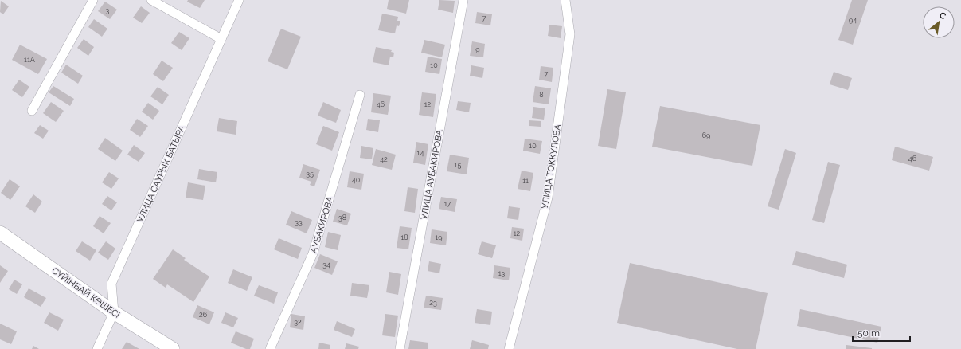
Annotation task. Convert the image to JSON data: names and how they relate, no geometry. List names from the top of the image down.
{
  "streets": {
    "main road": ["СҮЙІНБАЙ КӨШЕСІ"],
    "street": [
      "УЛИЦА ТОККУЛОВА",
      "УЛИЦА САУРЫК БАТЫРА",
      "УЛИЦА АУБАКИРОВА",
      "АУБАКИРОВА"
    ]
  },
  "crossings": [
    ["УЛИЦА САУРЫК БАТЫРА", "СҮЙІНБАЙ КӨШЕСІ"]
  ],
  "house_numbers": [
    "3",
    "7",
    "94",
    "9",
    "11А",
    "10",
    "7",
    "8",
    "46",
    "12",
    "69",
    "10",
    "14",
    "46",
    "42",
    "15",
    "35",
    "40",
    "11",
    "17",
    "38",
    "33",
    "12",
    "18",
    "19",
    "34",
    "13",
    "23",
    "26",
    "32"
  ],
  "scale_bar": "50 m",
  "north": "top right"
}
